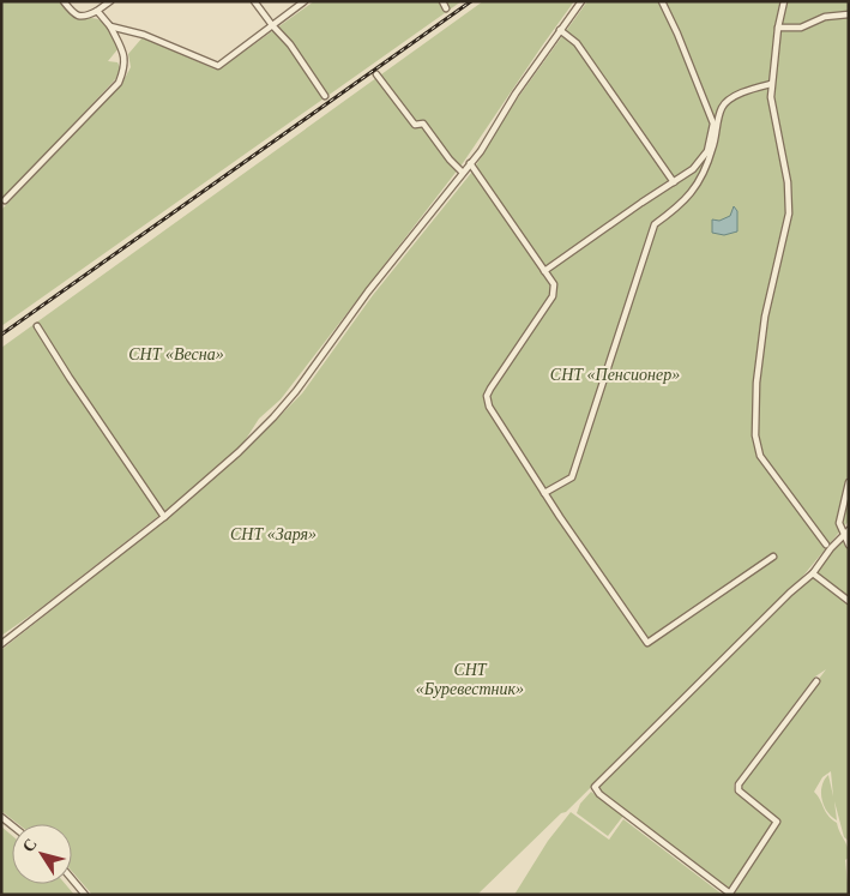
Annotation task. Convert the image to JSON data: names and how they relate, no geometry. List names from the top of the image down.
{
  "parks": [
    "СНТ «Весна»",
    "СНТ «Пенсионер»",
    "СНТ «Заря»",
    "СНТ «Буревестник»"
  ],
  "north": "top left"
}
